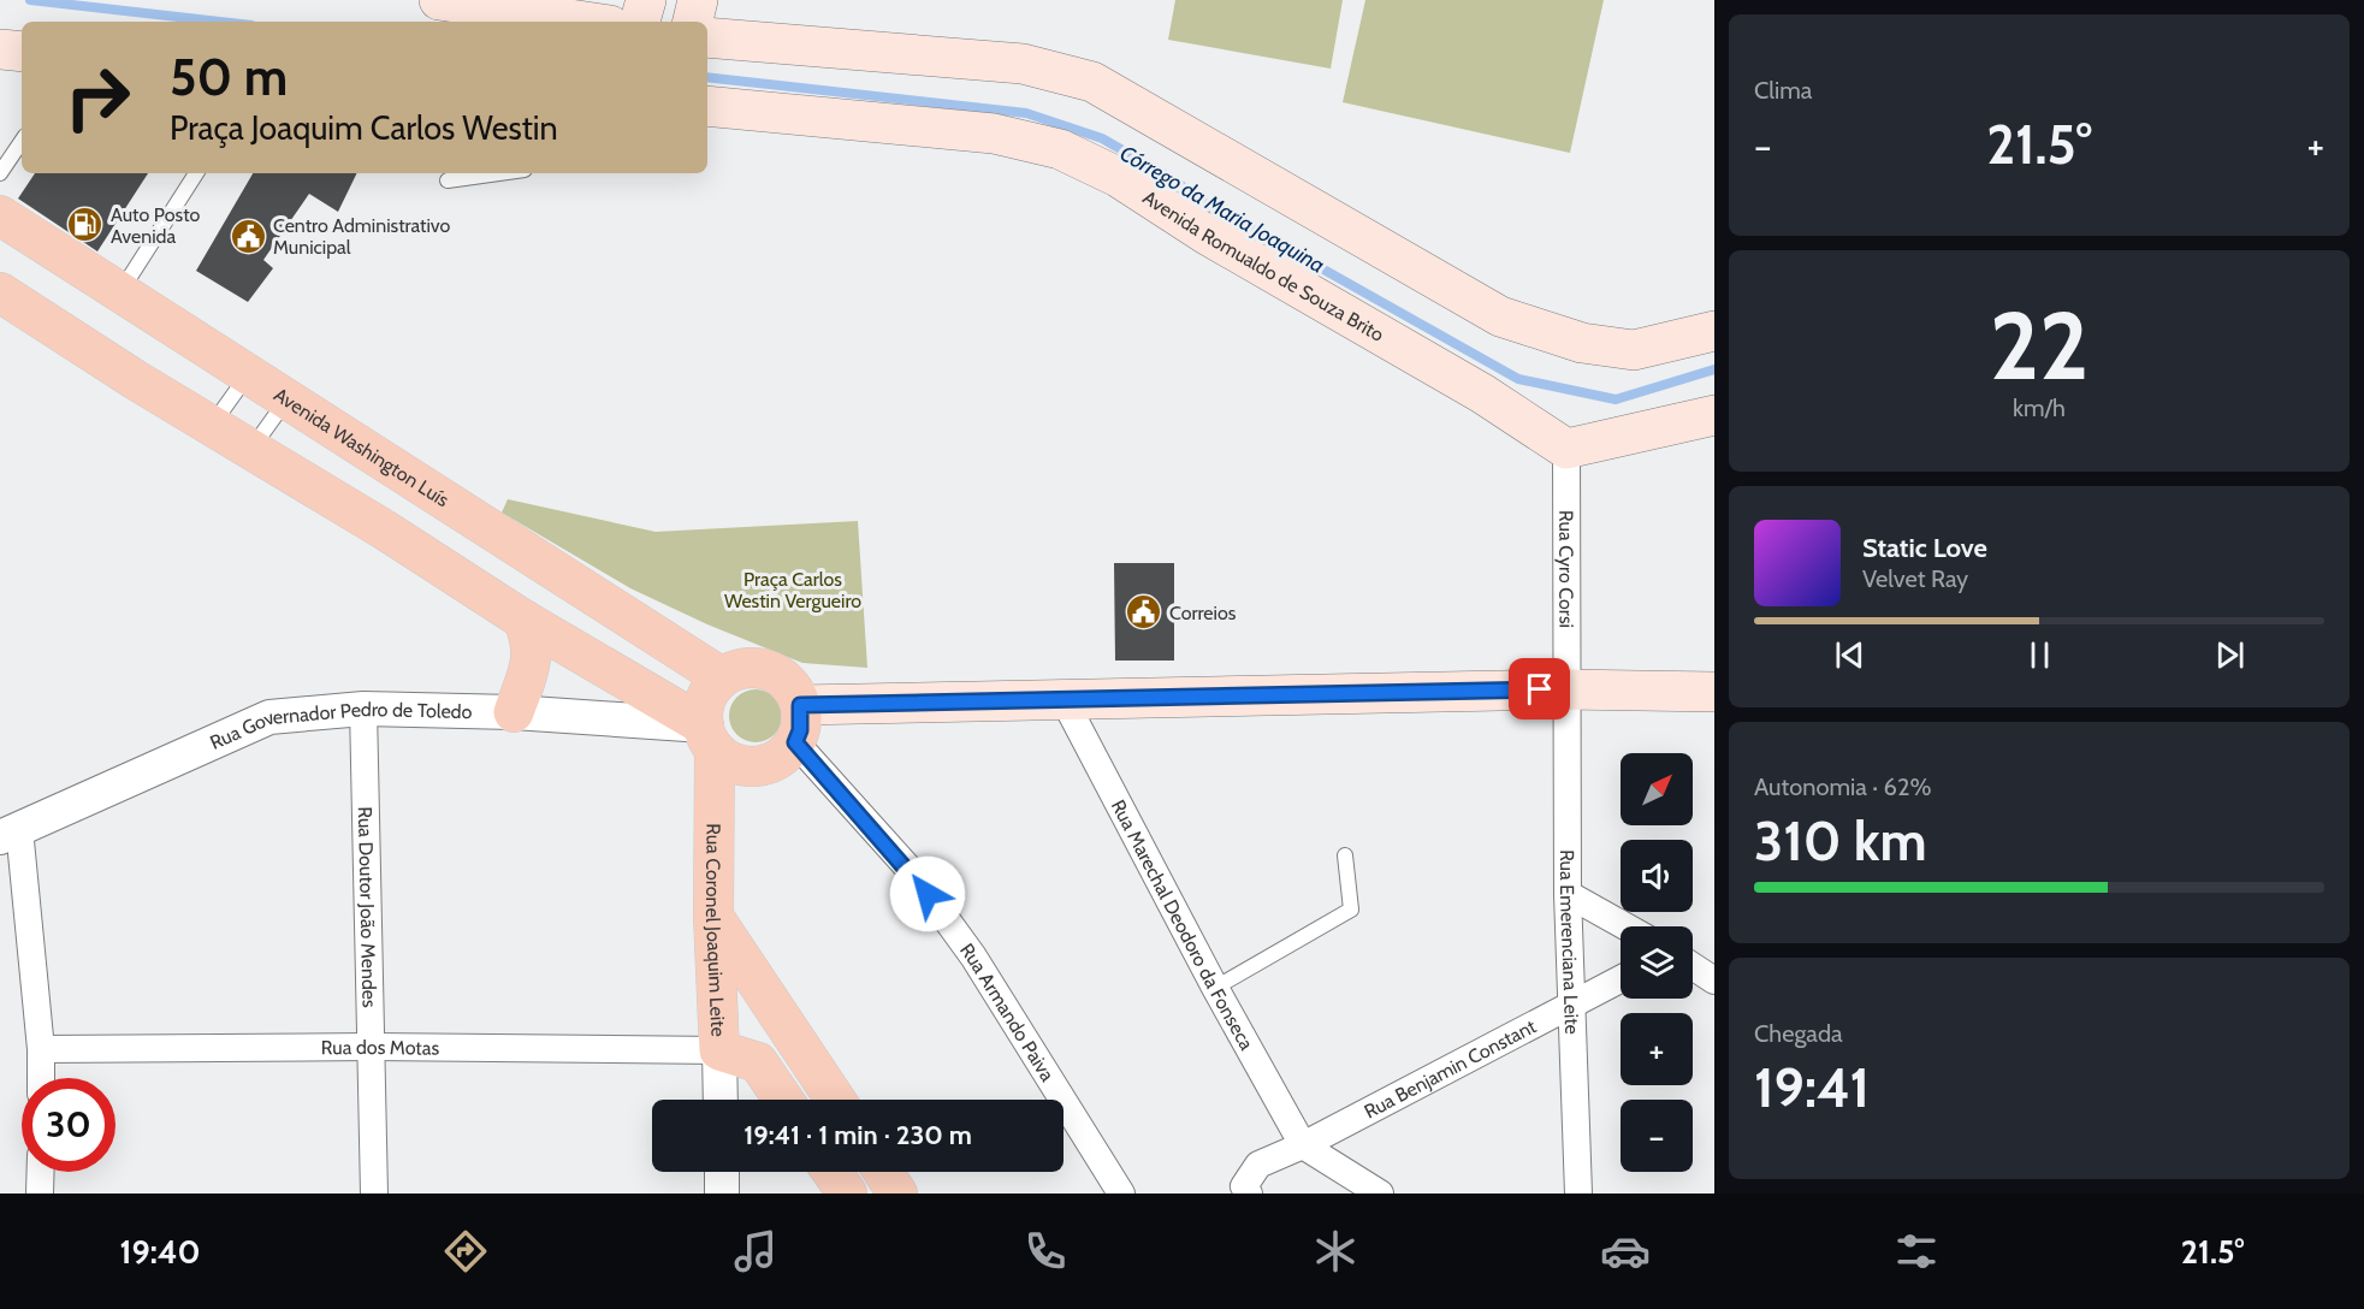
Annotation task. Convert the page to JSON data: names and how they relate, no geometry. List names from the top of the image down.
{
  "streets": {
    "main road": ["Avenida Romualdo de Souza Brito", "Avenida Washington Luís", "Rua Coronel Joaquim Leite"],
    "street": [
      "Rua Cyro Corsi",
      "Rua Governador Pedro de Toledo",
      "Rua Doutor João Mendes",
      "Rua Marechal Deodoro da Fonseca",
      "Rua Emerenciana Leite",
      "Rua Armando Paiva",
      "Rua dos Motas",
      "Rua Benjamin Constant"
    ]
  },
  "crossings": [
    ["Avenida Romualdo de Souza Brito", "Rua Cyro Corsi"],
    ["Avenida Washington Luís", "Rua Governador Pedro de Toledo"],
    ["Avenida Washington Luís", "Rua Coronel Joaquim Leite"],
    ["Avenida Washington Luís", "Rua Armando Paiva"],
    ["Rua Cyro Corsi", "Rua Emerenciana Leite"],
    ["Rua Governador Pedro de Toledo", "Rua Doutor João Mendes"],
    ["Rua Governador Pedro de Toledo", "Rua Coronel Joaquim Leite"],
    ["Rua Governador Pedro de Toledo", "Rua Armando Paiva"],
    ["Rua Doutor João Mendes", "Rua dos Motas"],
    ["Rua Marechal Deodoro da Fonseca", "Rua Benjamin Constant"],
    ["Rua Coronel Joaquim Leite", "Rua Armando Paiva"],
    ["Rua Coronel Joaquim Leite", "Rua dos Motas"],
    ["Rua Emerenciana Leite", "Rua Benjamin Constant"]
  ],
  "water": ["Córrego da Maria Joaquina"],
  "parks": ["Praça Carlos Westin Vergueiro"],
  "places": {
    "fuel station": ["Auto Posto Avenida"],
    "public building": ["Centro Administrativo Municipal", "Correios"]
  },
  "north": "top right",
  "page": {
    "tile": [
      "Clima",
      ["22", "km/h"],
      ["Autonomia · 62%", "310 km"],
      ["Chegada", "19:41"]
    ],
    "turn": ["50 m", "Praça Joaquim Carlos Westin"],
    "heat": ["−", "21.5°", "+"],
    "song": ["Static Love", "Velvet Ray"],
    "map_buttons": ["+", "−"],
    "limit": "30",
    "trip": "19:41 · 1 min · 230 m",
    "tabs": ["19:40", "21.5°"]
  }
}
